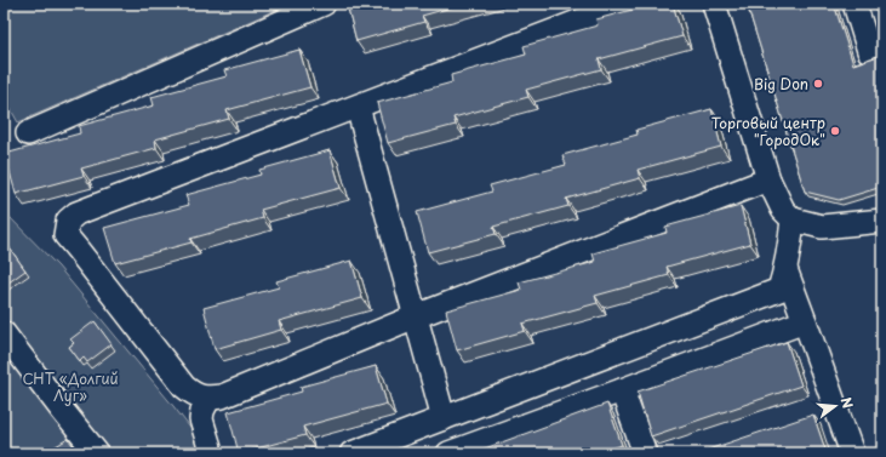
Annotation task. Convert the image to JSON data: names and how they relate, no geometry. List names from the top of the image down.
{
  "parks": ["СНТ «Долгий Луг»"],
  "places": ["Big Don", "Торговый центр \"ГородОк\""],
  "north": "right"
}
